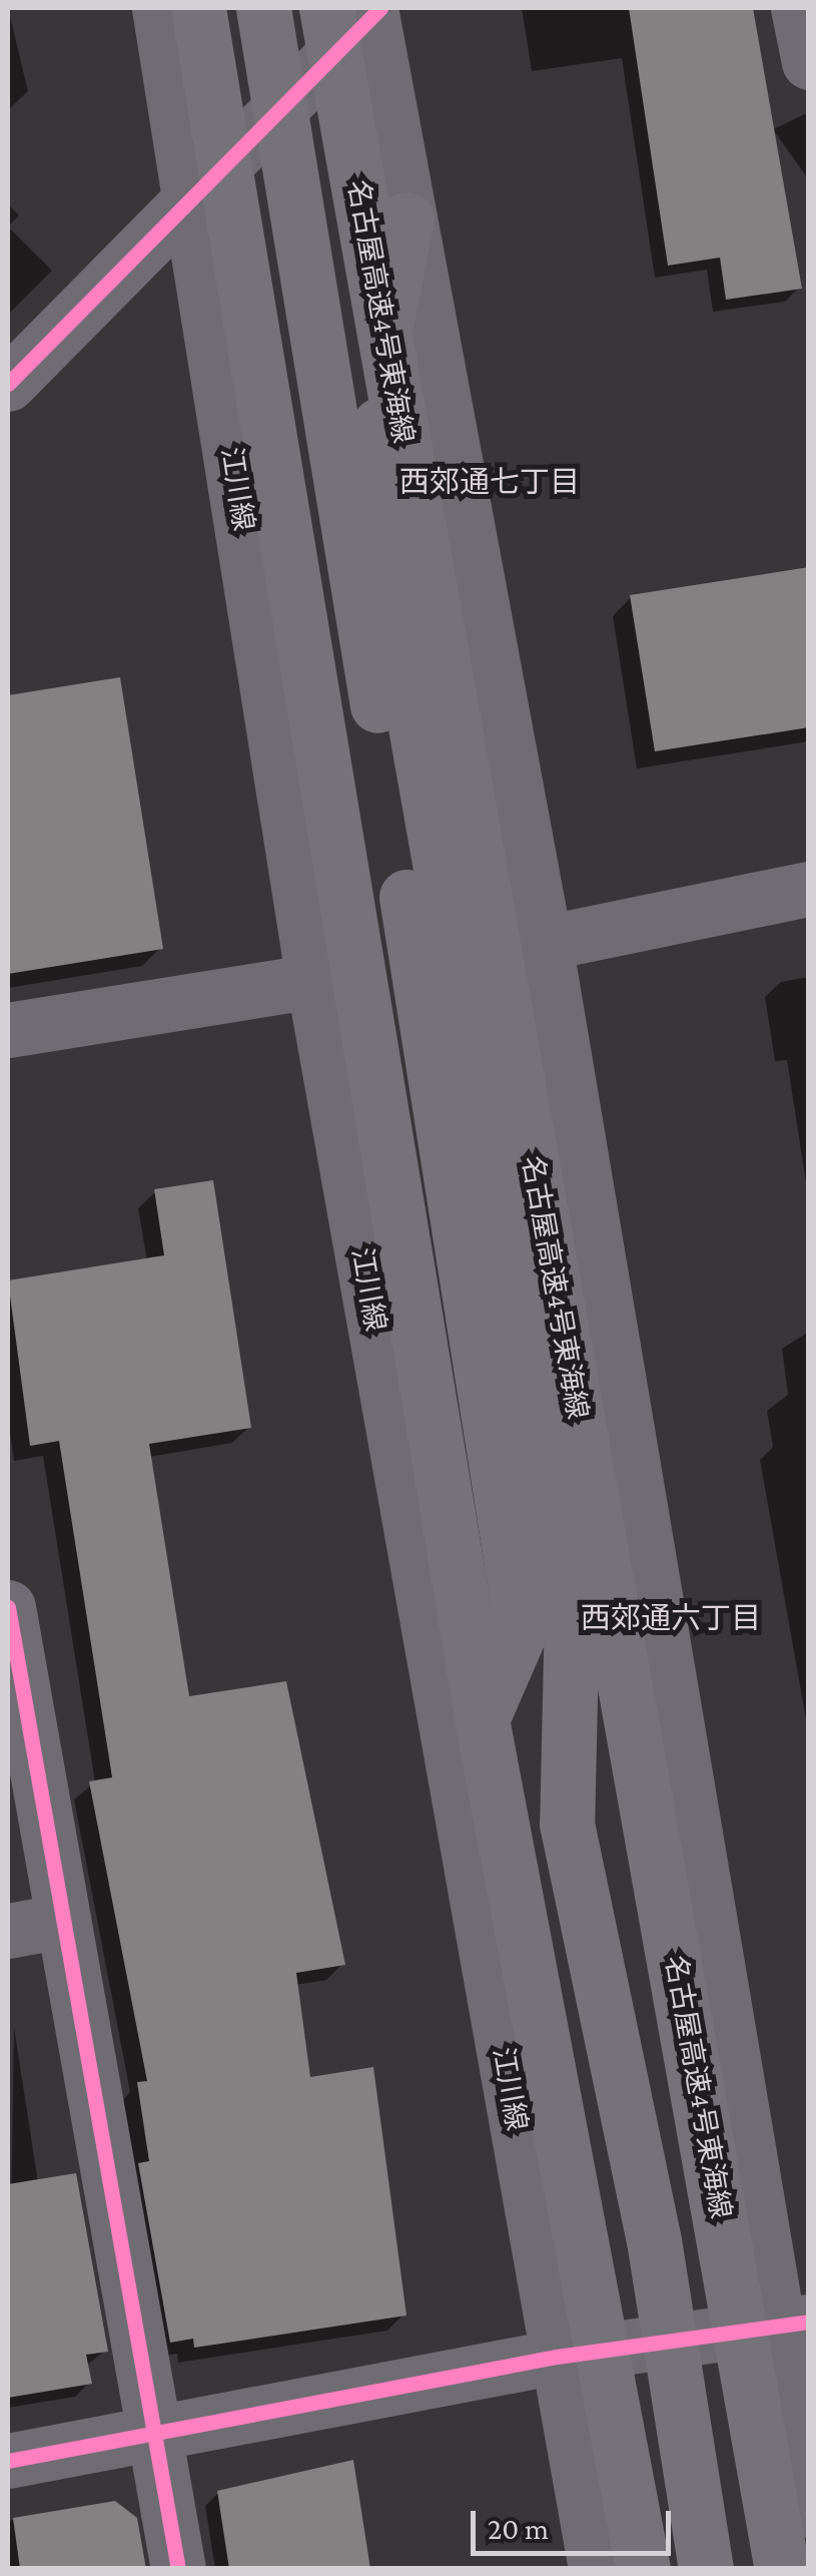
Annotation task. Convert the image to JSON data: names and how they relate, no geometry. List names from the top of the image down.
{
  "streets": {
    "highway": ["名古屋高速4号東海線"],
    "main road": ["江川線"]
  },
  "districts": ["西郊通七丁目", "西郊通六丁目"],
  "scale_bar": "20 m"
}
